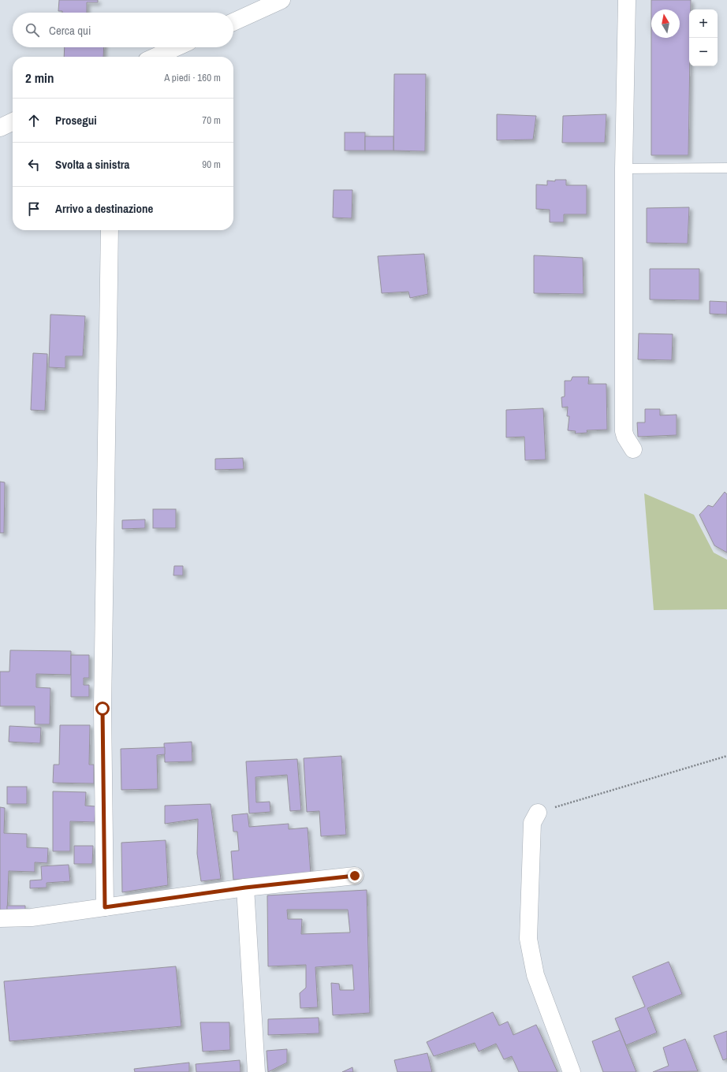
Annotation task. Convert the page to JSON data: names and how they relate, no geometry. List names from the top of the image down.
{
  "north": "top",
  "page": {
    "map_buttons": ["+", "−"],
    "search": "Cerca qui",
    "heading": ["2 min", "A piedi · 160 m"],
    "list": [
      ["Prosegui", "70 m"],
      ["Svolta a sinistra", "90 m"],
      "Arrivo a destinazione"
    ]
  }
}
